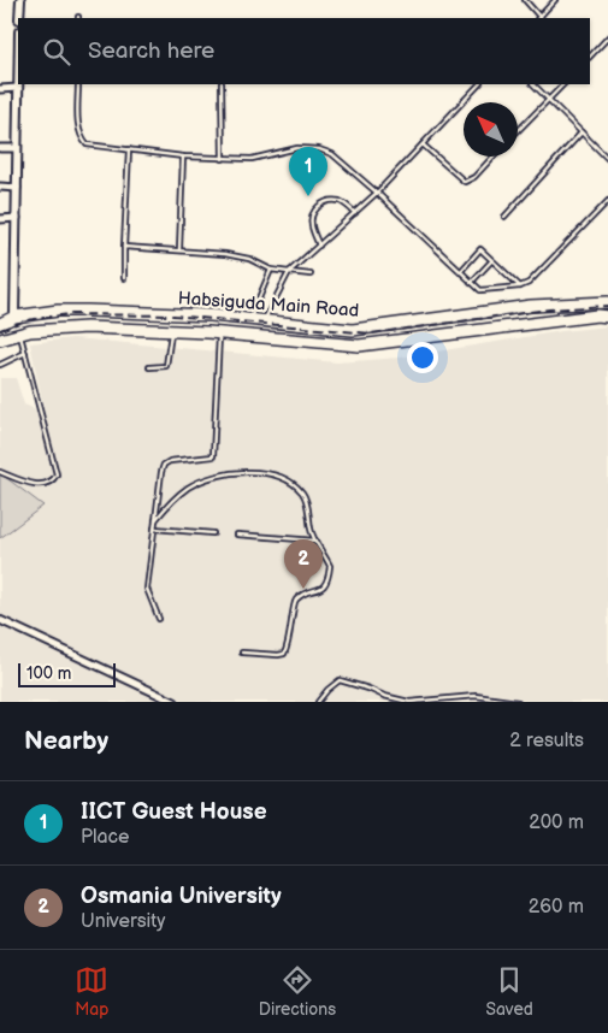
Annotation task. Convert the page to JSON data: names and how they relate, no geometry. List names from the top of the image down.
{
  "streets": {
    "main road": ["Habsiguda Main Road"]
  },
  "scale_bar": "100 m",
  "north": "top left",
  "page": {
    "search": "Search here",
    "pins": ["1", "2"],
    "scale": "100 m",
    "heading": ["Nearby", "2 results"],
    "list": [
      {
        "mark": "1",
        "name": "IICT Guest House",
        "note": "Place",
        "value": "200 m"
      },
      {
        "mark": "2",
        "name": "Osmania University",
        "note": "University",
        "value": "260 m"
      }
    ],
    "nav": ["Map", "Directions", "Saved"]
  }
}
